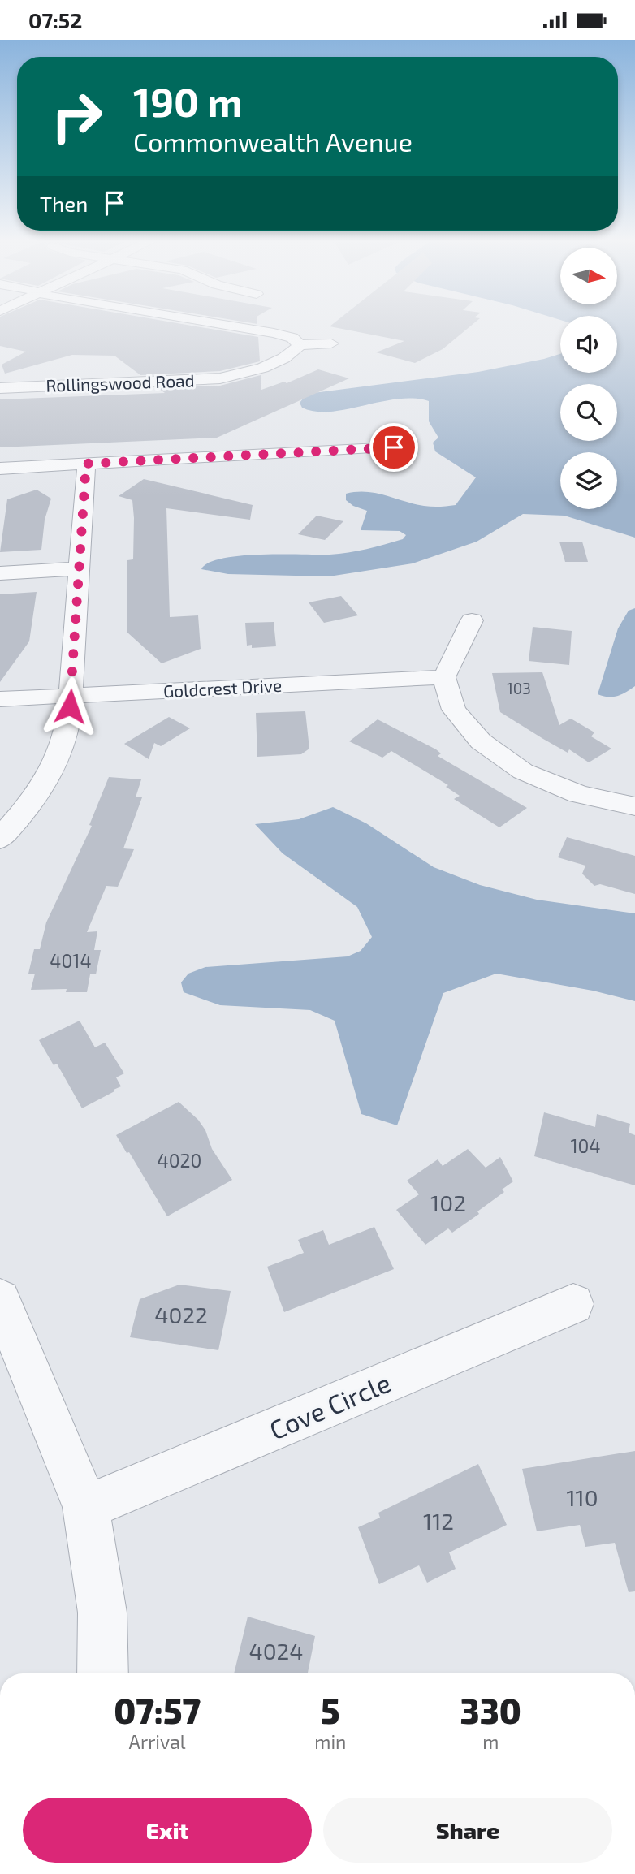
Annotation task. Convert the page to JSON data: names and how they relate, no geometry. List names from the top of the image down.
{
  "streets": {
    "street": ["Rollingswood Road", "Goldcrest Drive", "Cove Circle"]
  },
  "house_numbers": [
    "103",
    "4014",
    "104",
    "4020",
    "102",
    "4022",
    "110",
    "112",
    "4024"
  ],
  "north": "right",
  "page": {
    "status": "07:52",
    "turn": ["190 m", "Commonwealth Avenue"],
    "then": "Then",
    "eta": [
      "07:57",
      "Arrival",
      "5",
      "min",
      "330",
      "m"
    ],
    "buttons": ["Exit", "Share"]
  }
}
